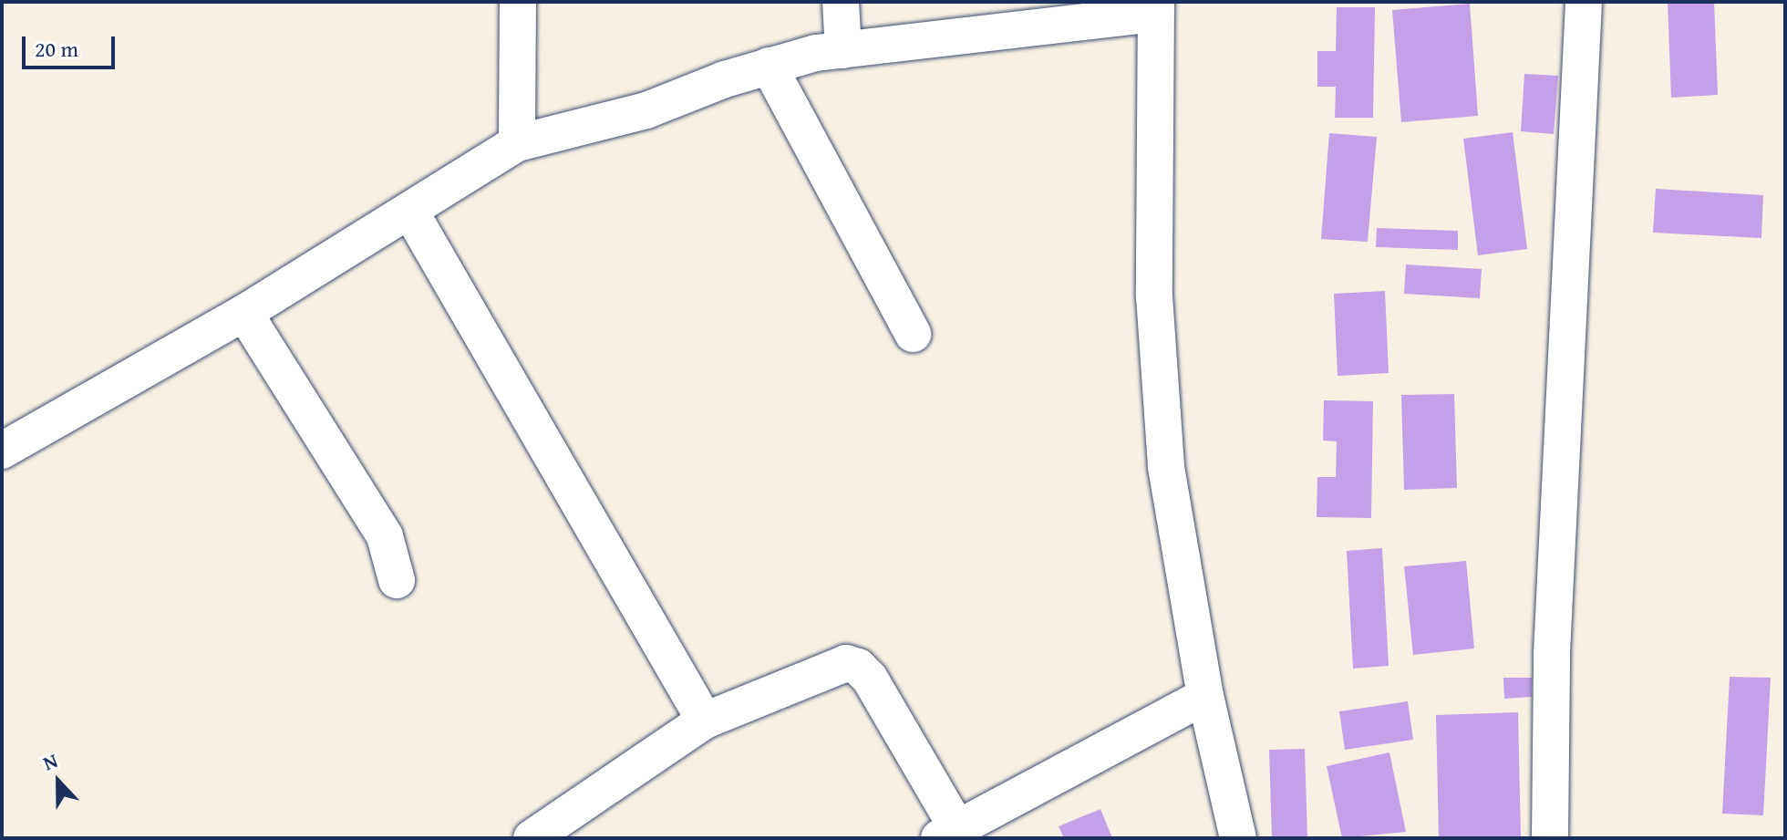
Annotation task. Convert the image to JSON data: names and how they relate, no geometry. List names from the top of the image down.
{
  "scale_bar": "20 m",
  "north": "top"
}
